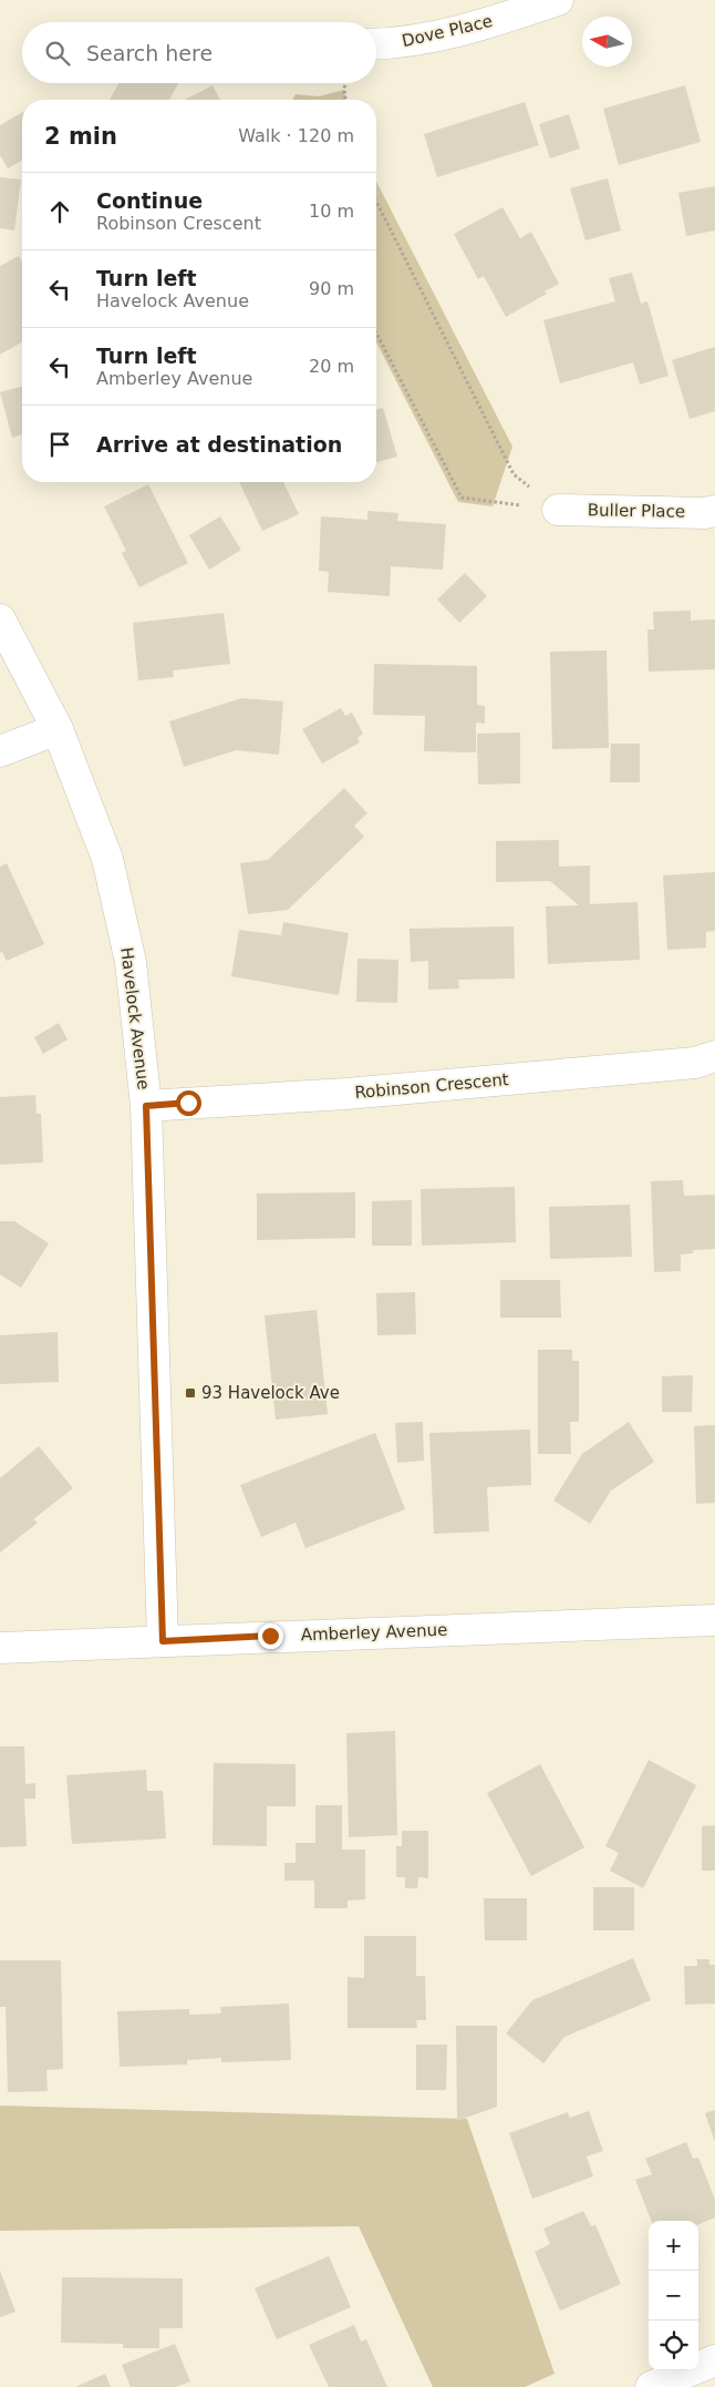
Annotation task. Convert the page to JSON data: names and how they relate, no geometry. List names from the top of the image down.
{
  "streets": {
    "street": [
      "Dove Place",
      "Buller Place",
      "Havelock Avenue",
      "Robinson Crescent",
      "Amberley Avenue"
    ]
  },
  "crossings": [
    ["Havelock Avenue", "Robinson Crescent"],
    ["Havelock Avenue", "Amberley Avenue"]
  ],
  "places": {
    "transit": ["93 Havelock Ave"]
  },
  "north": "left",
  "page": {
    "search": "Search here",
    "heading": ["2 min", "Walk · 120 m"],
    "list": [
      ["Continue", "Robinson Crescent", "10 m"],
      ["Turn left", "Havelock Avenue", "90 m"],
      ["Turn left", "Amberley Avenue", "20 m"],
      "Arrive at destination"
    ],
    "map_buttons": ["+", "−"]
  }
}
